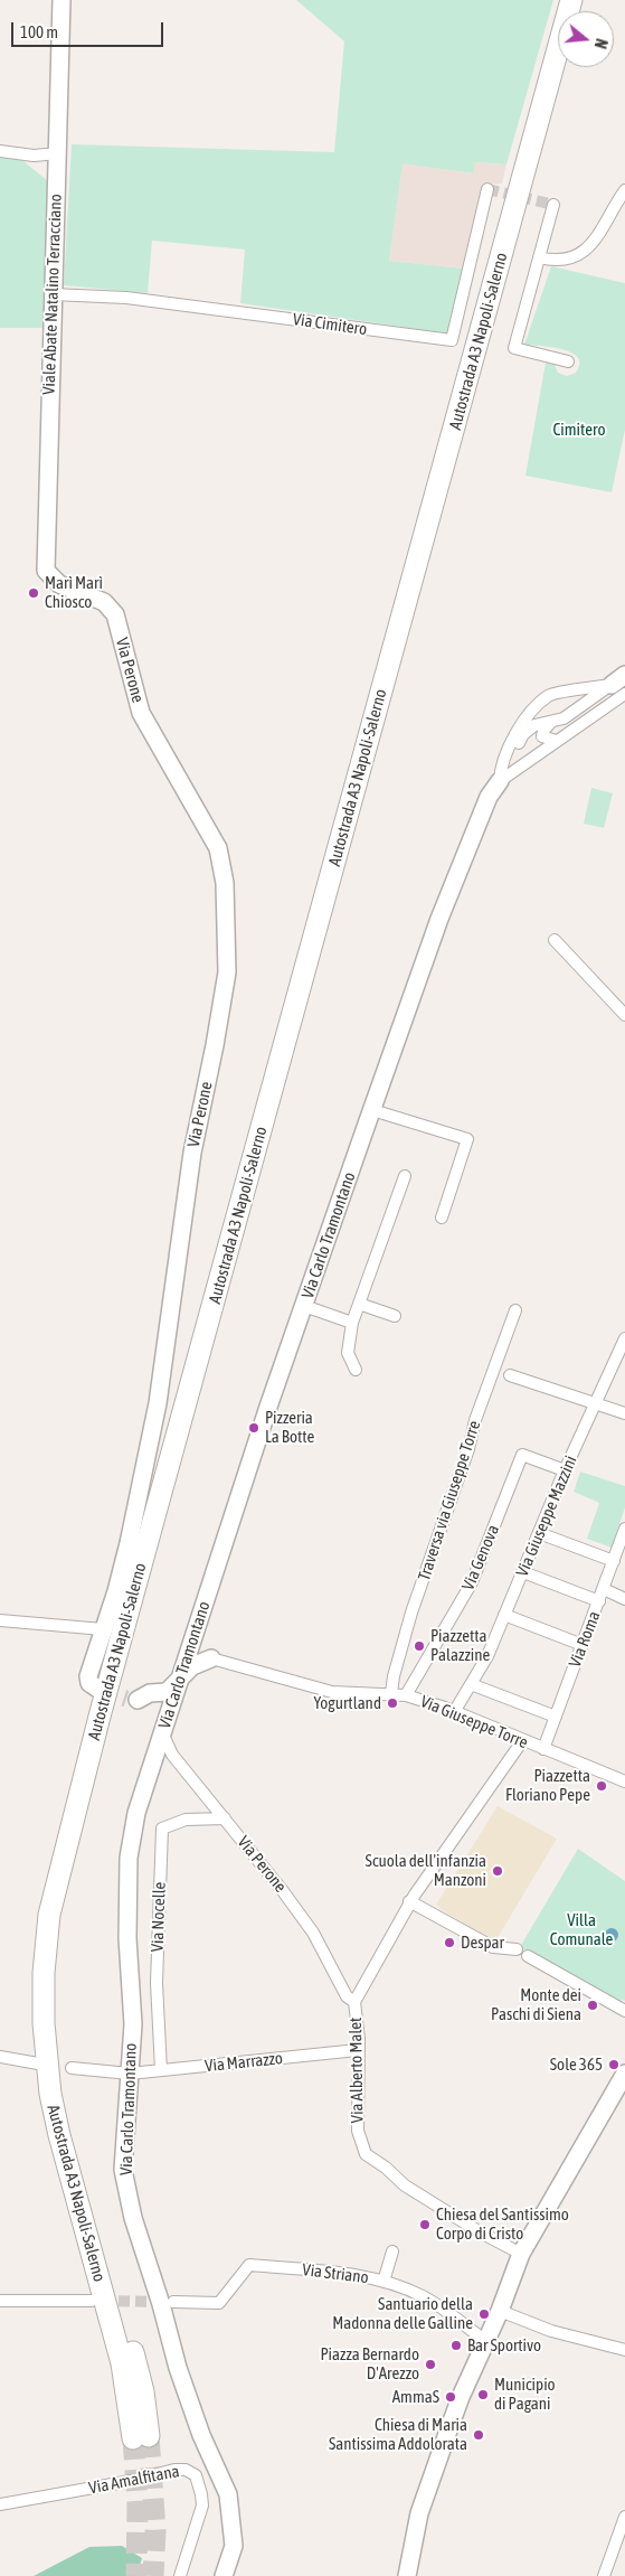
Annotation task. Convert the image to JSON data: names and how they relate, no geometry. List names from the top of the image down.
{
  "streets": {
    "highway": ["Autostrada A3 Napoli-Salerno"],
    "street": [
      "Viale Abate Natalino Terracciano",
      "Via Cimitero",
      "Via Perone",
      "Via Carlo Tramontano",
      "Traversa via Giuseppe Torre",
      "Via Giuseppe Mazzini",
      "Via Genova",
      "Via Roma",
      "Via Giuseppe Torre",
      "Via Nocelle",
      "Via Marrazzo",
      "Via Alberto Malet",
      "Via Striano",
      "Via Amalfitana"
    ]
  },
  "crossings": [
    ["Viale Abate Natalino Terracciano", "Via Cimitero"],
    ["Viale Abate Natalino Terracciano", "Via Perone"],
    ["Via Perone", "Via Carlo Tramontano"],
    ["Via Perone", "Via Nocelle"],
    ["Via Perone", "Via Alberto Malet"],
    ["Via Carlo Tramontano", "Via Giuseppe Torre"],
    ["Via Carlo Tramontano", "Via Marrazzo"],
    ["Traversa via Giuseppe Torre", "Via Giuseppe Torre"],
    ["Via Giuseppe Mazzini", "Via Genova"],
    ["Via Giuseppe Mazzini", "Via Giuseppe Torre"],
    ["Via Genova", "Via Giuseppe Torre"],
    ["Via Roma", "Via Giuseppe Torre"],
    ["Via Nocelle", "Via Marrazzo"],
    ["Via Marrazzo", "Via Alberto Malet"]
  ],
  "parks": ["Cimitero", "Villa Comunale"],
  "places": [
    "Marì Marì Chiosco",
    "Pizzeria La Botte",
    "Piazzetta Palazzine",
    "Yogurtland",
    "Piazzetta Floriano Pepe",
    "Scuola dell'infanzia Manzoni",
    "Despar",
    "Monte dei Paschi di Siena",
    "Sole 365",
    "Chiesa del Santissimo Corpo di Cristo",
    "Santuario della Madonna delle Galline",
    "Bar Sportivo",
    "Piazza Bernardo D'Arezzo",
    "Municipio di Pagani",
    "AmmaS",
    "Chiesa di Maria Santissima Addolorata"
  ],
  "scale_bar": "100 m",
  "north": "right"
}
